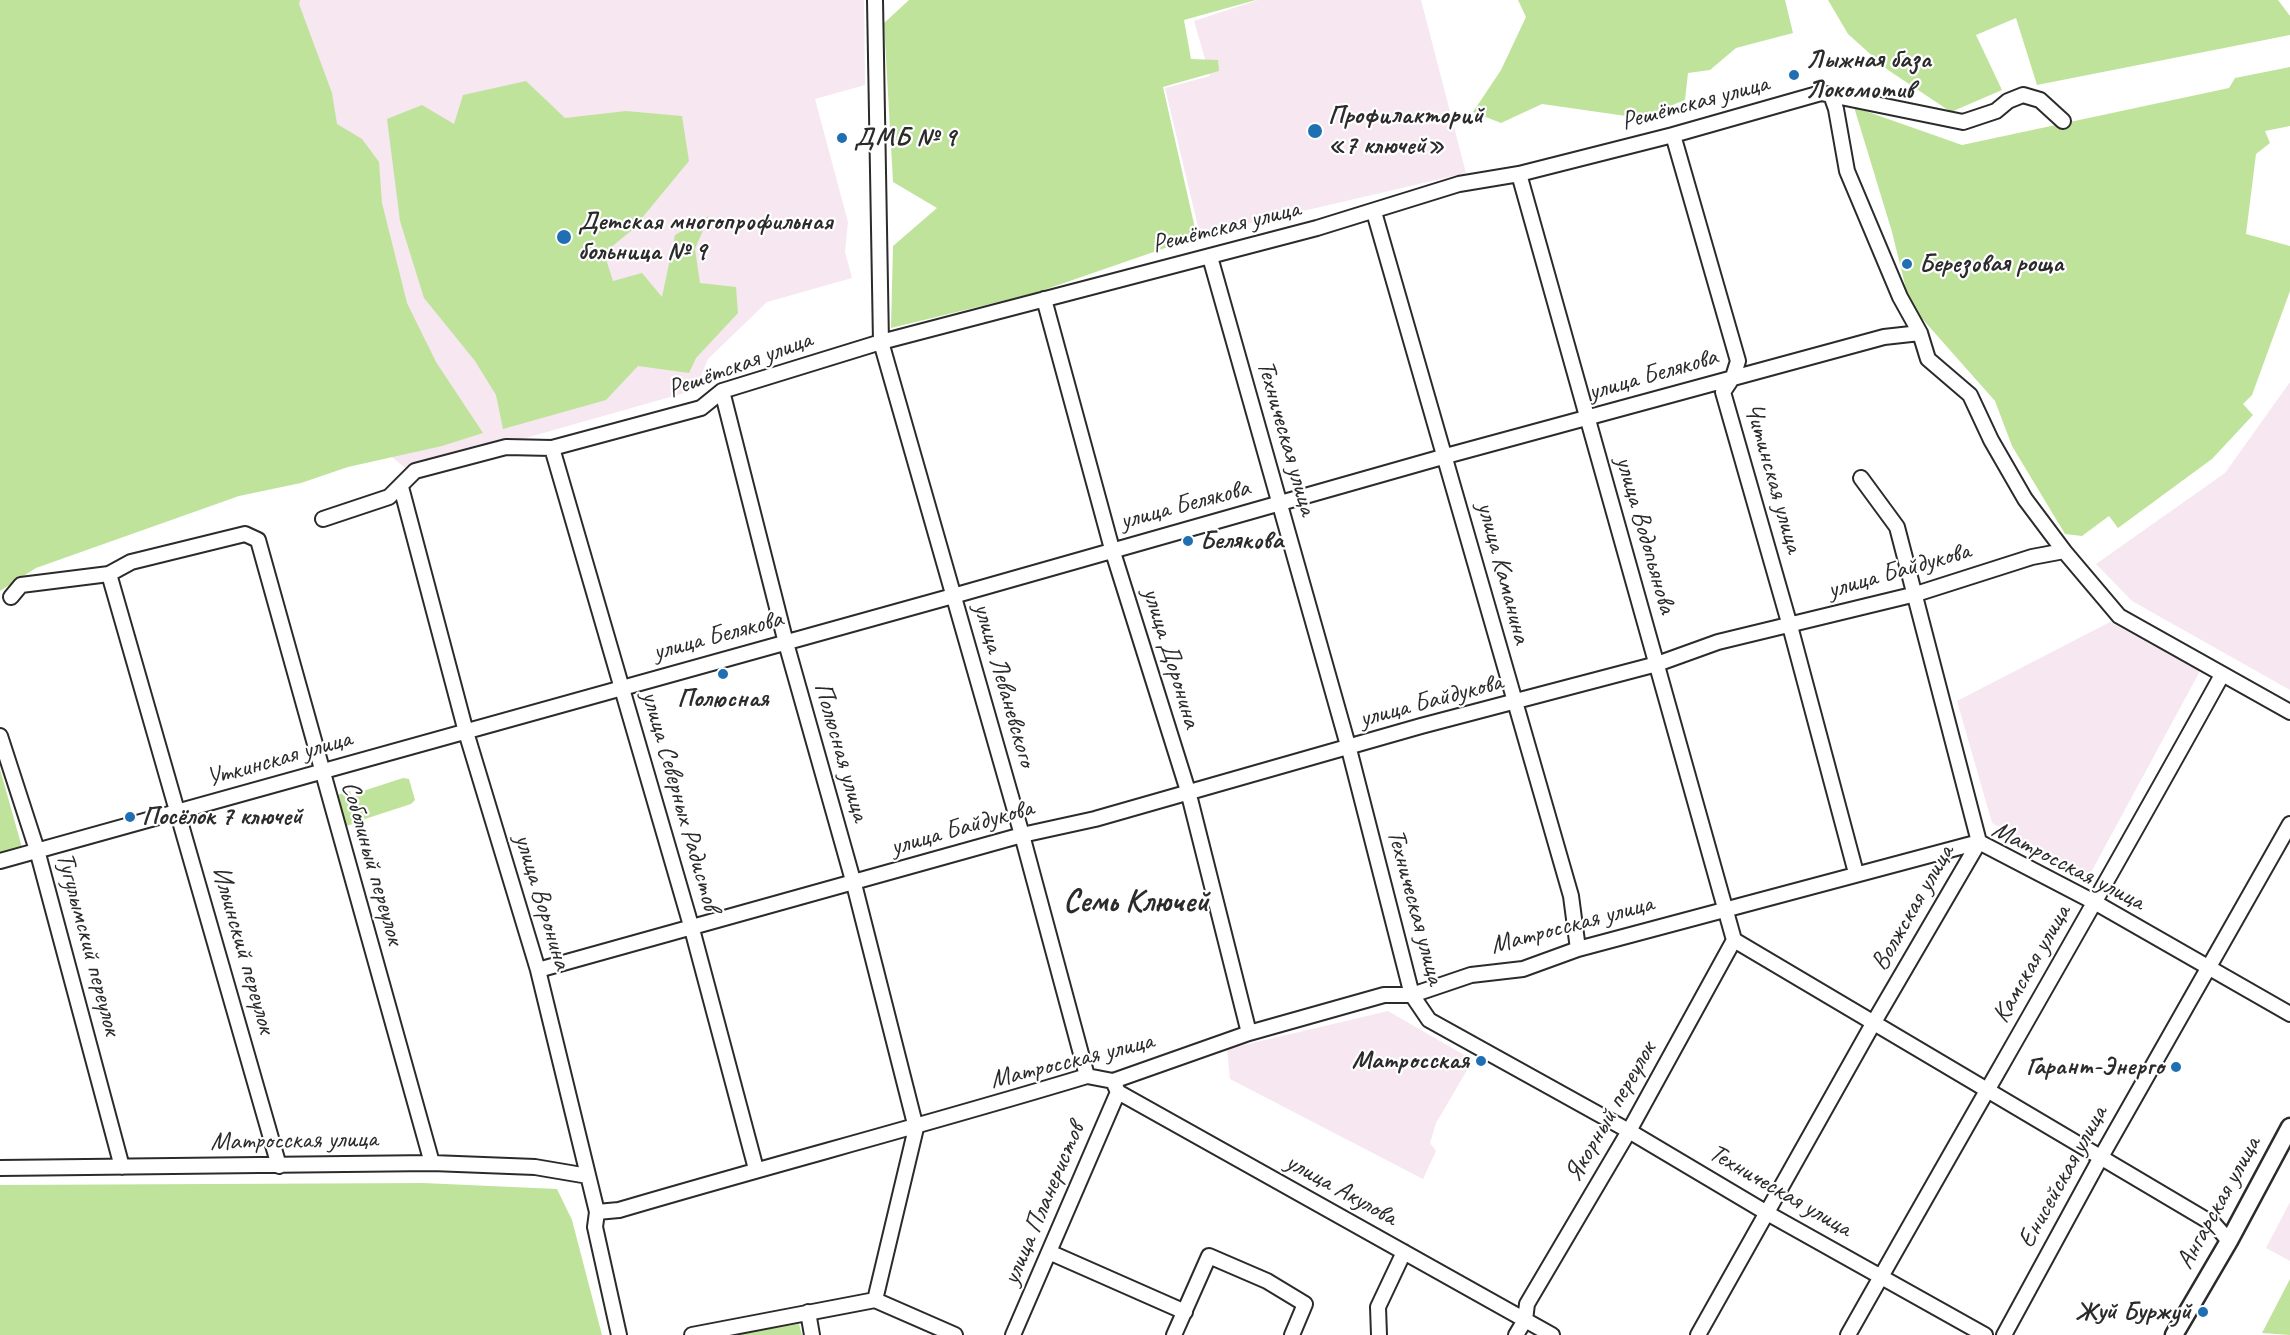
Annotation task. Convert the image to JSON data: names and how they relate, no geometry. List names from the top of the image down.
{
  "streets": {
    "main road": ["Ангарская улица"],
    "street": [
      "Решётская улица",
      "улица Белякова",
      "Техническая улица",
      "Читинская улица",
      "улица Водопьянова",
      "улица Байдукова",
      "улица Каманина",
      "улица Доронина",
      "улица Леваневского",
      "Полюсная улица",
      "Уткинская улица",
      "улица Северных Радистов",
      "Соболиный переулок",
      "Матросская улица",
      "улица Воронина",
      "Волжская улица",
      "Тугулымский переулок",
      "Ильинский переулок",
      "Камская улица",
      "Якорный переулок",
      "Енисейская улица",
      "улица Акулова",
      "улица Планеристов"
    ]
  },
  "crossings": [
    ["Решётская улица", "Техническая улица"],
    ["Решётская улица", "Читинская улица"],
    ["Решётская улица", "улица Водопьянова"],
    ["Решётская улица", "улица Каманина"],
    ["Решётская улица", "улица Доронина"],
    ["Решётская улица", "улица Леваневского"],
    ["Решётская улица", "Полюсная улица"],
    ["Решётская улица", "улица Северных Радистов"],
    ["Решётская улица", "улица Воронина"],
    ["улица Белякова", "Техническая улица"],
    ["улица Белякова", "Читинская улица"],
    ["улица Белякова", "улица Водопьянова"],
    ["улица Белякова", "улица Каманина"],
    ["улица Белякова", "улица Доронина"],
    ["улица Белякова", "улица Леваневского"],
    ["улица Белякова", "Полюсная улица"],
    ["улица Белякова", "Уткинская улица"],
    ["улица Белякова", "улица Северных Радистов"],
    ["улица Белякова", "улица Воронина"],
    ["Техническая улица", "улица Байдукова"],
    ["Техническая улица", "Матросская улица"],
    ["Техническая улица", "Волжская улица"],
    ["Техническая улица", "Камская улица"],
    ["Техническая улица", "Якорный переулок"],
    ["Читинская улица", "улица Байдукова"],
    ["Читинская улица", "Матросская улица"],
    ["улица Водопьянова", "улица Байдукова"],
    ["улица Водопьянова", "Матросская улица"],
    ["улица Байдукова", "улица Каманина"],
    ["улица Байдукова", "улица Доронина"],
    ["улица Байдукова", "улица Леваневского"],
    ["улица Байдукова", "Полюсная улица"],
    ["улица Байдукова", "улица Северных Радистов"],
    ["улица Байдукова", "улица Воронина"],
    ["улица Байдукова", "Волжская улица"],
    ["улица Каманина", "Матросская улица"],
    ["улица Доронина", "Матросская улица"],
    ["улица Леваневского", "Матросская улица"],
    ["Полюсная улица", "Матросская улица"],
    ["Уткинская улица", "Соболиный переулок"],
    ["Уткинская улица", "улица Воронина"],
    ["Уткинская улица", "Тугулымский переулок"],
    ["Уткинская улица", "Ильинский переулок"],
    ["улица Северных Радистов", "Матросская улица"],
    ["Соболиный переулок", "Матросская улица"],
    ["Соболиный переулок", "Ильинский переулок"],
    ["Матросская улица", "улица Воронина"],
    ["Матросская улица", "Волжская улица"],
    ["Матросская улица", "Тугулымский переулок"],
    ["Матросская улица", "Ильинский переулок"],
    ["Матросская улица", "Камская улица"],
    ["Матросская улица", "Енисейская улица"],
    ["Матросская улица", "улица Акулова"],
    ["Матросская улица", "улица Планеристов"],
    ["Якорный переулок", "улица Акулова"],
    ["улица Акулова", "улица Планеристов"]
  ],
  "districts": ["Семь Ключей"],
  "places": [
    "Лыжная база Локомотив",
    "Профилакторий «7 ключей»",
    "ДМБ № 9",
    "Детская многопрофильная больница № 9",
    "Березовая роща",
    "Белякова",
    "Полюсная",
    "Посёлок 7 ключей",
    "Матросская",
    "Гарант-Энерго",
    "Жуй Буржуй"
  ]
}
